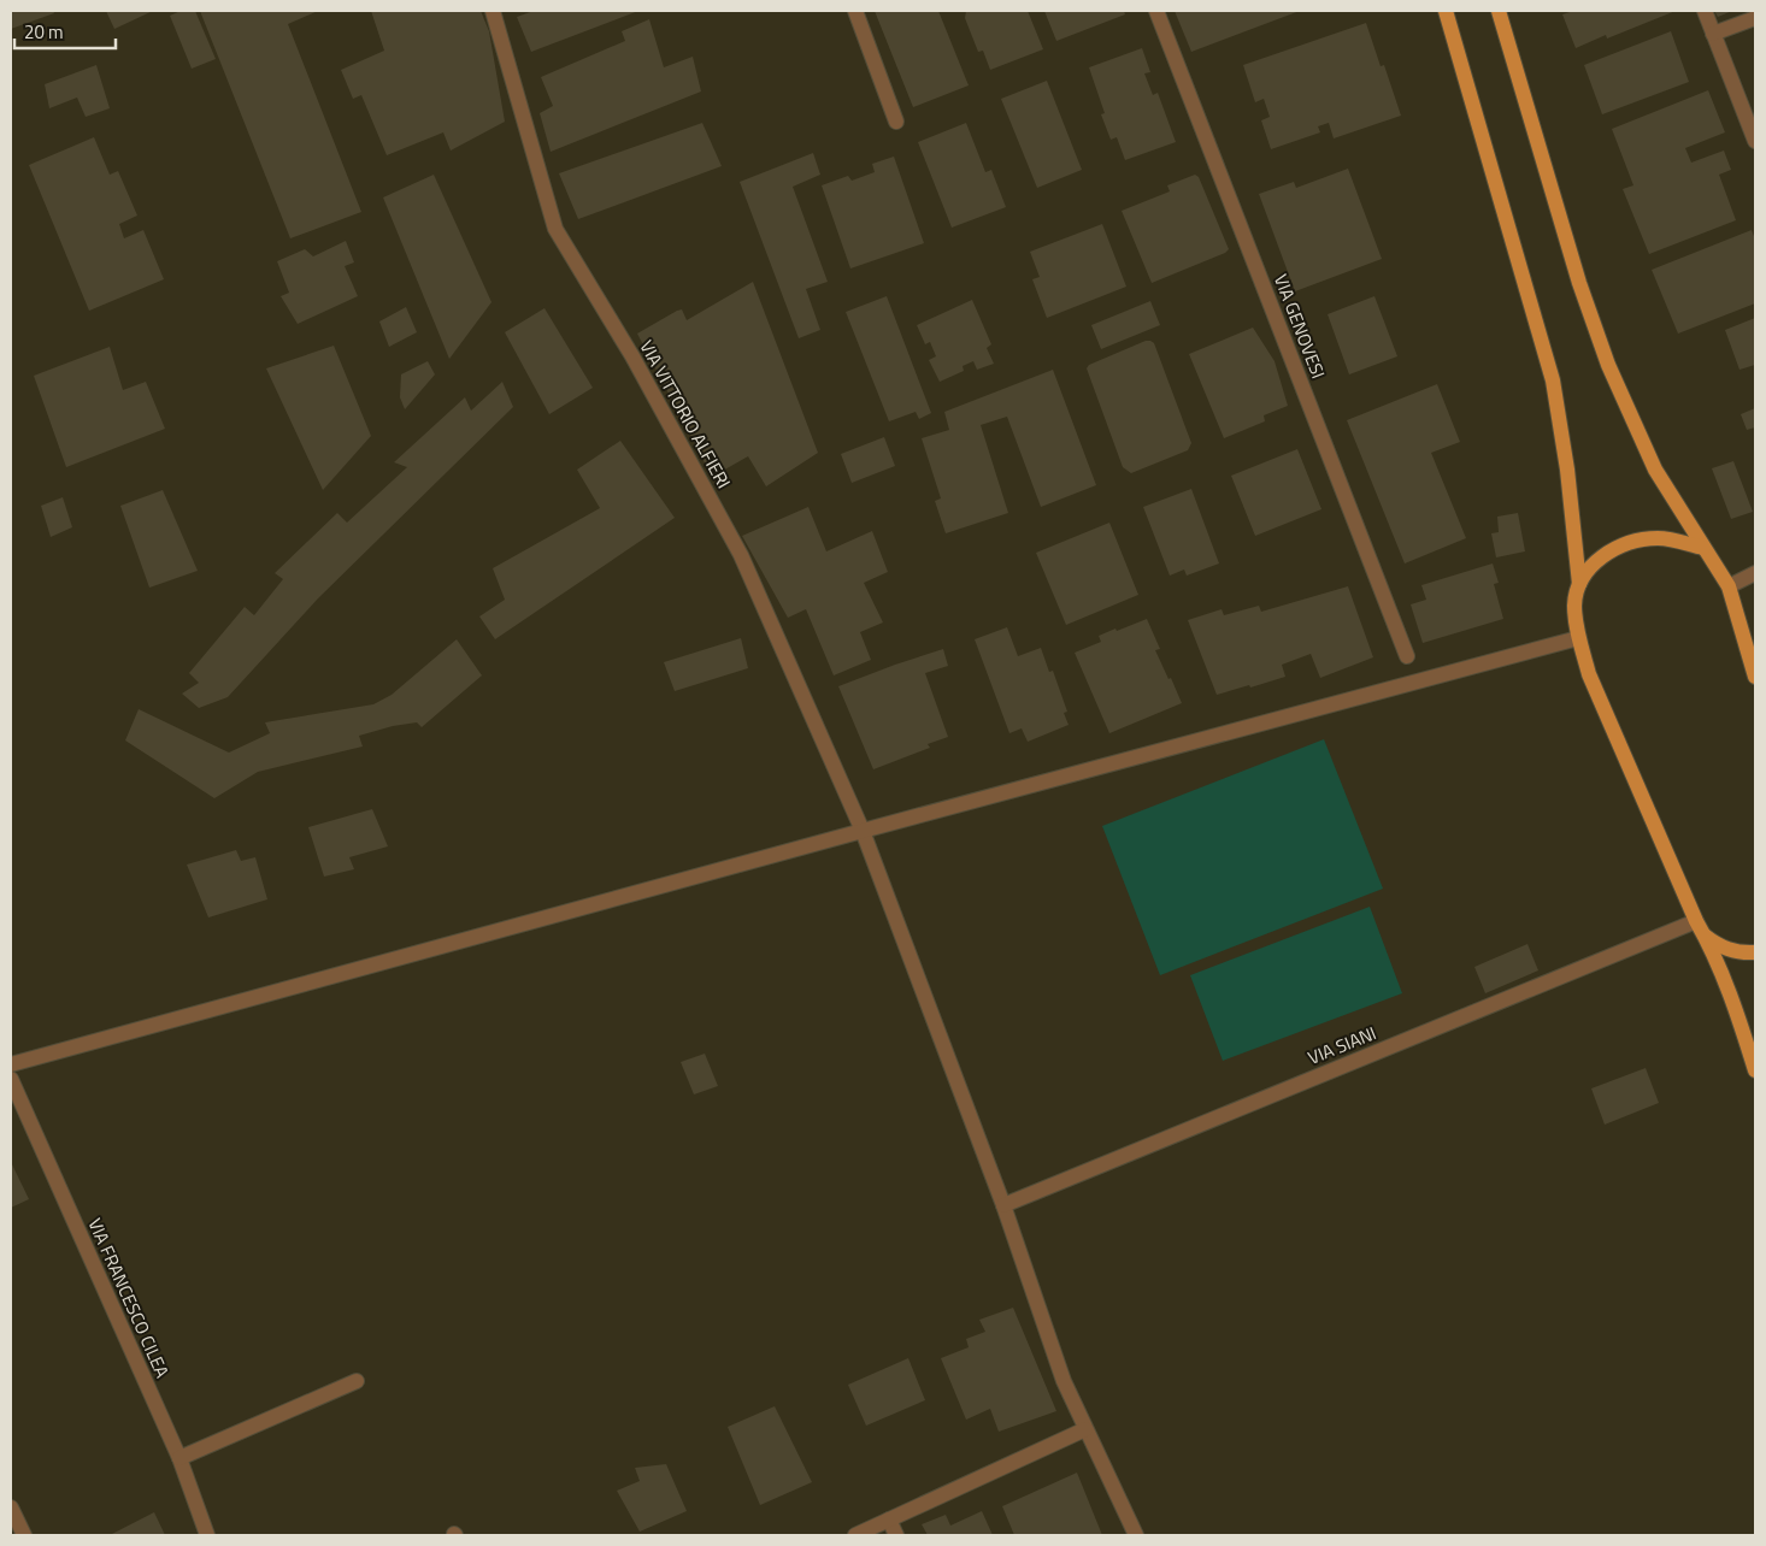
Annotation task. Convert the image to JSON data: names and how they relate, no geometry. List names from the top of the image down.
{
  "streets": {
    "street": [
      "VIA GENOVESI",
      "VIA VITTORIO ALFIERI",
      "VIA SIANI",
      "VIA FRANCESCO CILEA"
    ]
  },
  "crossings": [
    ["VIA VITTORIO ALFIERI", "VIA SIANI"]
  ],
  "scale_bar": "20 m"
}
